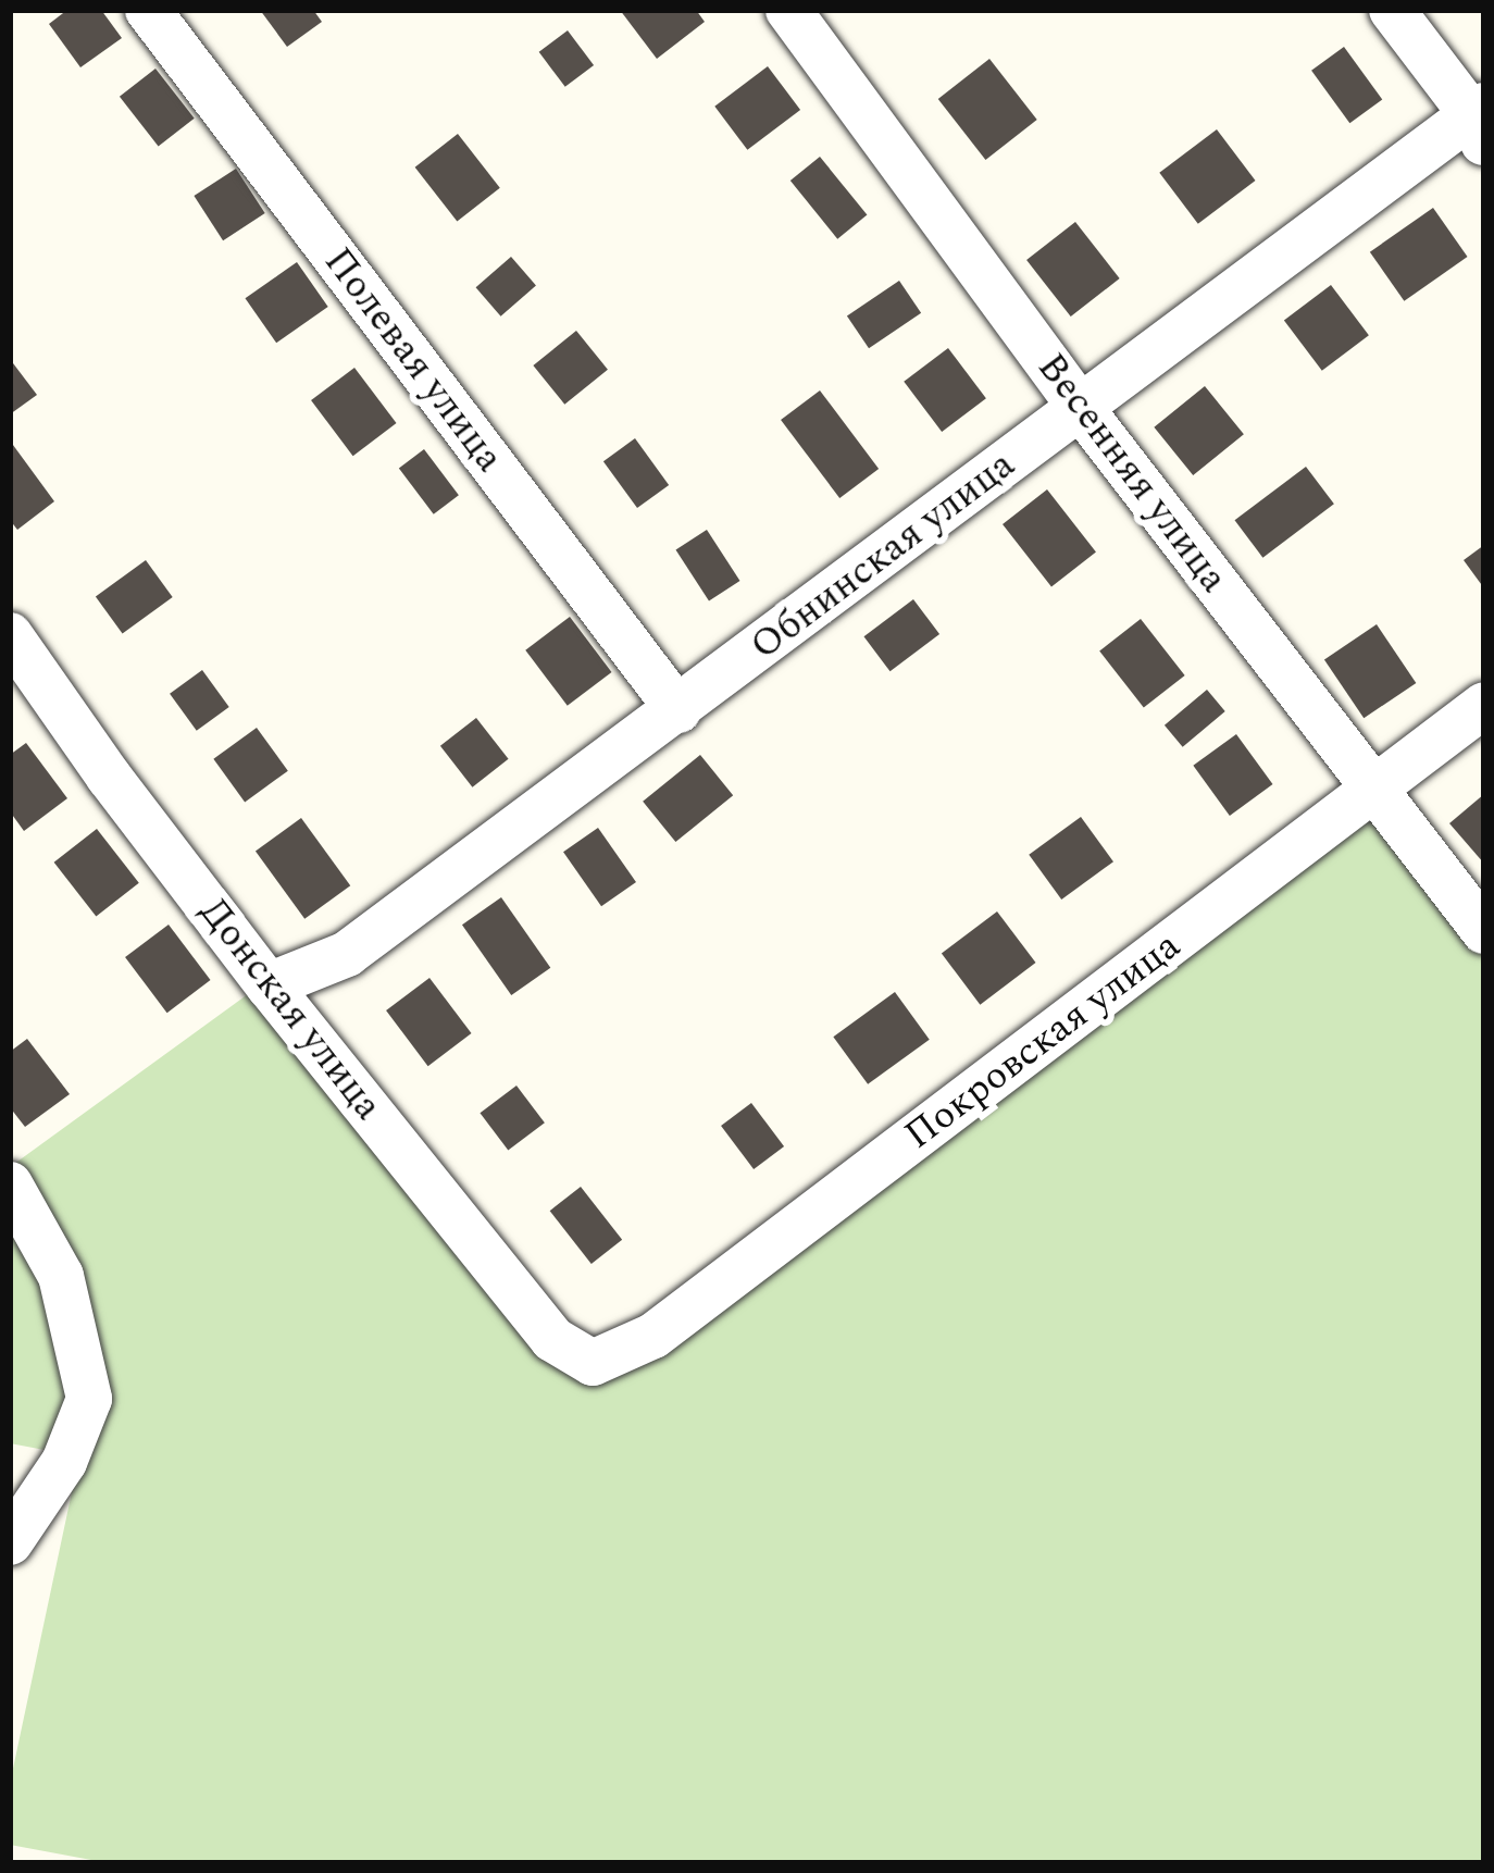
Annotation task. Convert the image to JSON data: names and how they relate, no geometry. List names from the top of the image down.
{
  "streets": {
    "street": [
      "Полевая улица",
      "Весенняя улица",
      "Обнинская улица",
      "Донская улица",
      "Покровская улица"
    ]
  },
  "crossings": [
    ["Полевая улица", "Обнинская улица"],
    ["Весенняя улица", "Обнинская улица"],
    ["Весенняя улица", "Покровская улица"],
    ["Обнинская улица", "Донская улица"],
    ["Донская улица", "Покровская улица"]
  ]
}
